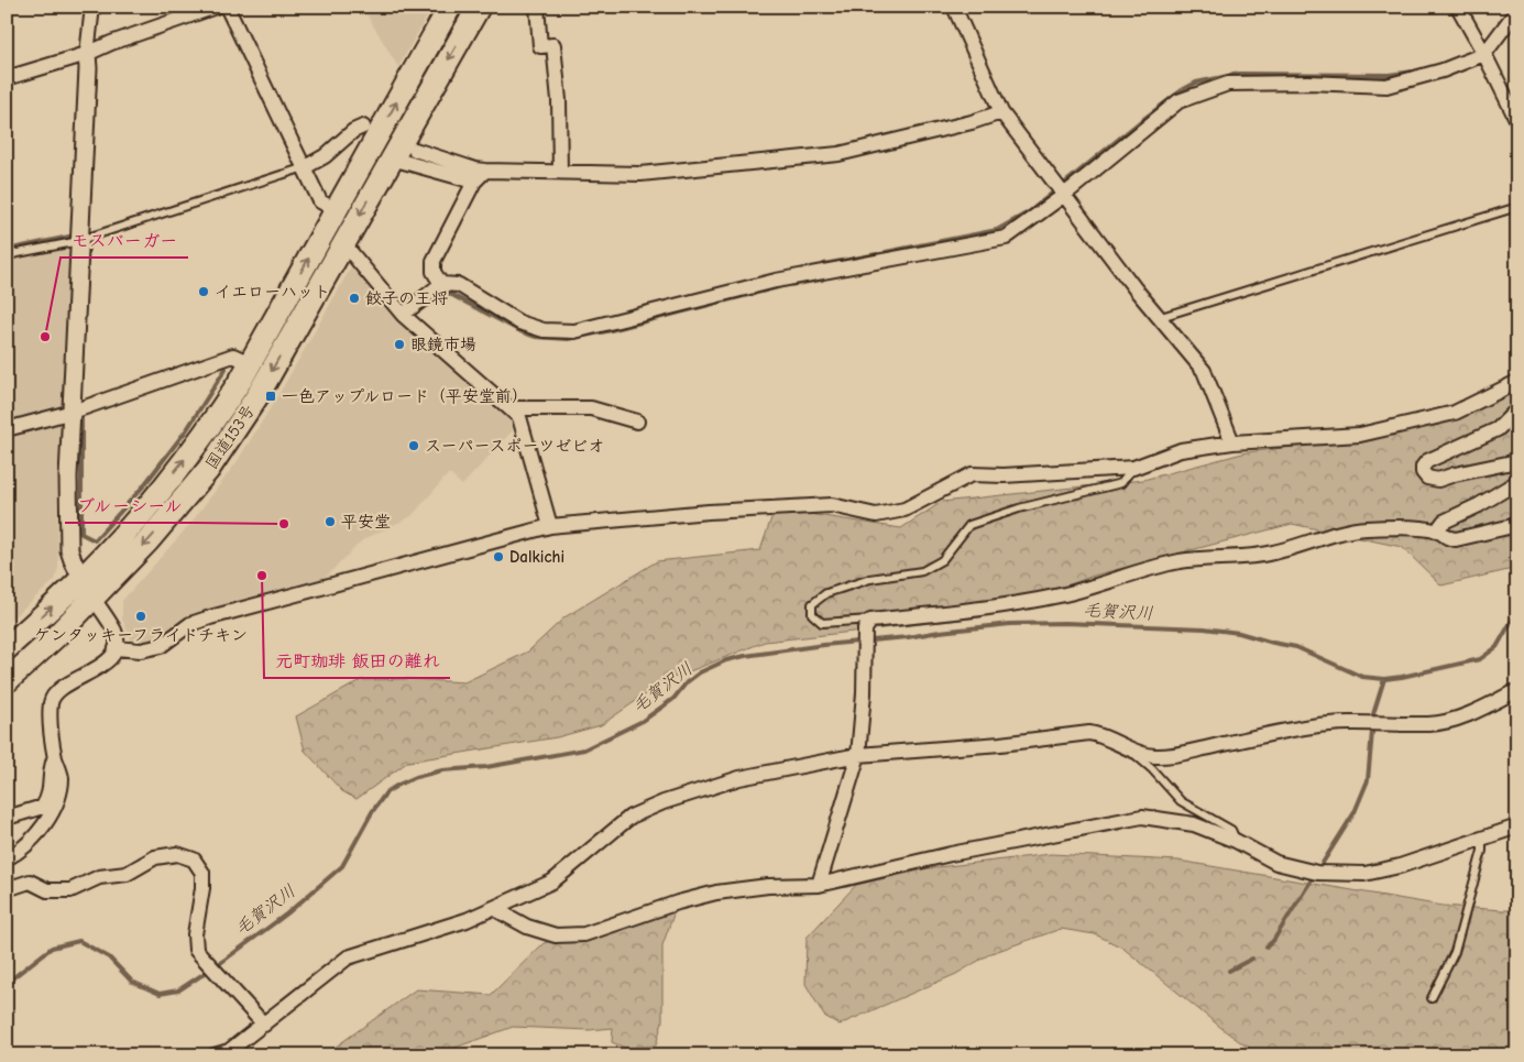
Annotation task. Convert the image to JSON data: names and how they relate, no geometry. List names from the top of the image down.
{
  "streets": {
    "highway": ["国道153号"]
  },
  "water": ["毛賀沢川"],
  "places": {
    "other": [
      "イエローハット",
      "餃子の王将",
      "モスバーガー",
      "眼鏡市場",
      "スーパースポーツゼビオ",
      "平安堂",
      "ブルーシール",
      "Dalkichi",
      "元町珈琲 飯田の離れ",
      "ケンタッキーフライドチキン"
    ],
    "transit": ["一色アップルロード（平安堂前）"]
  }
}
